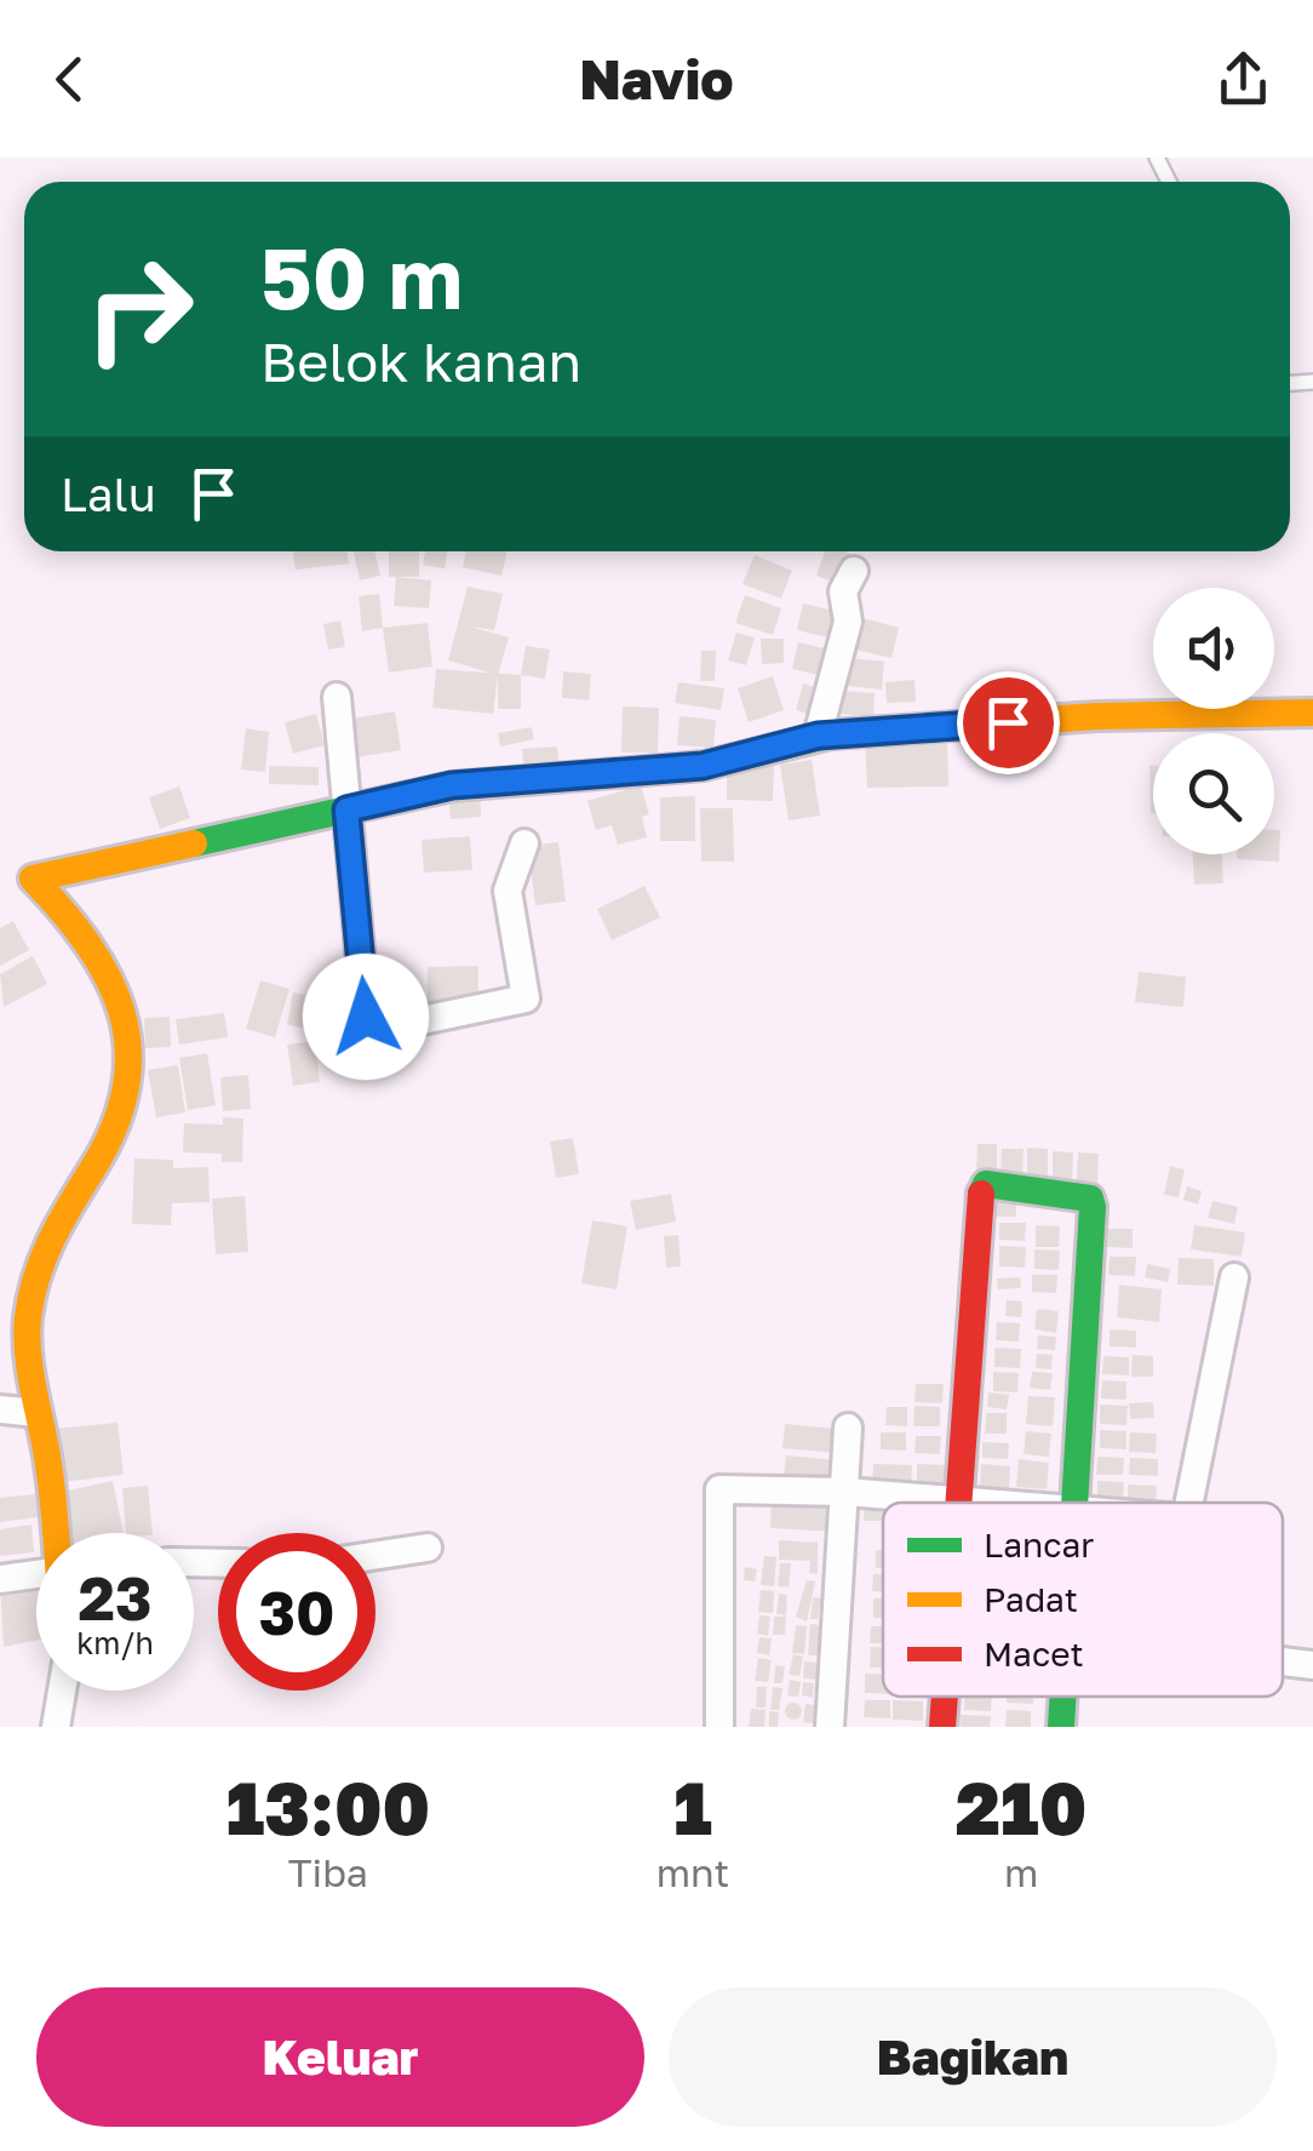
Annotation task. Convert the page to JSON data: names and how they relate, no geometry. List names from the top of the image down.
{
  "legend": ["Lancar", "Padat", "Macet"],
  "page": {
    "header": "Navio",
    "turn": ["50 m", "Belok kanan"],
    "then": "Lalu",
    "speed": "23 km/h",
    "limit": "30",
    "eta": [
      "13:00",
      "Tiba",
      "1",
      "mnt",
      "210",
      "m"
    ],
    "buttons": ["Keluar", "Bagikan"]
  }
}
